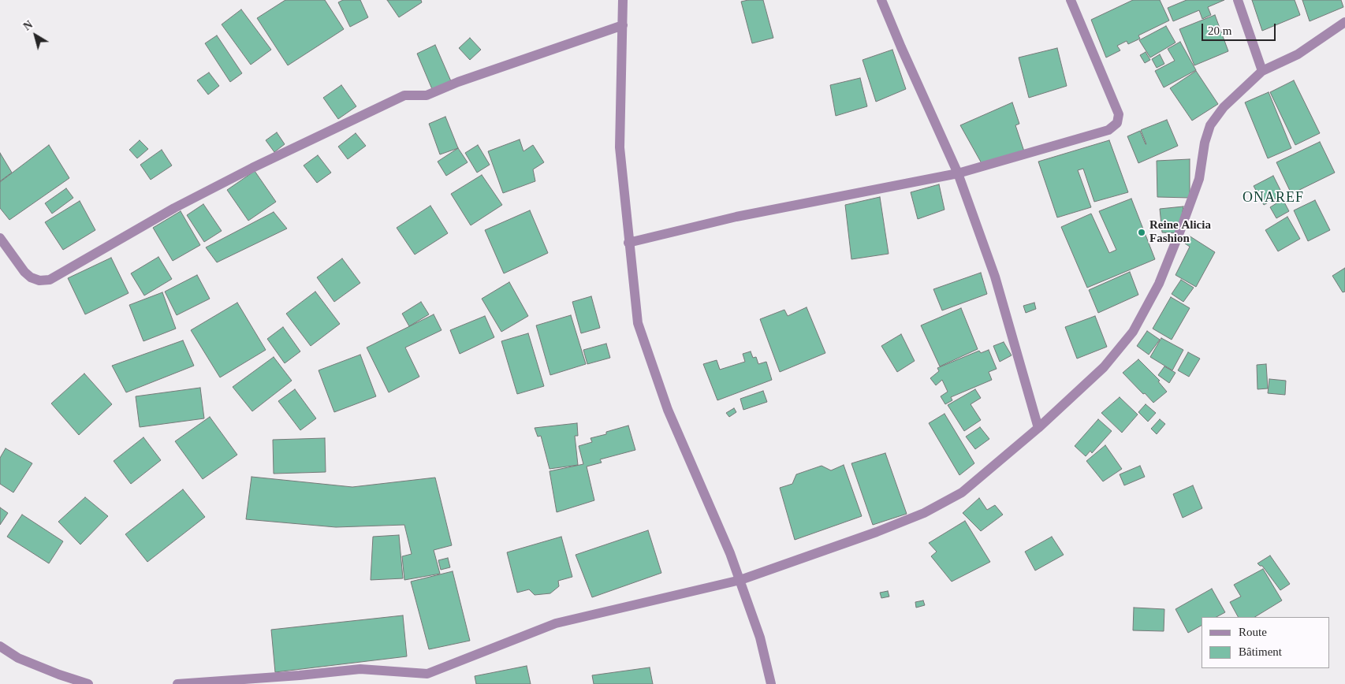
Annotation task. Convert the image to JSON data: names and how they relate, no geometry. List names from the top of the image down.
{
  "districts": ["ONAREF"],
  "places": ["Reine Alicia Fashion"],
  "legend": ["Route", "Bâtiment"],
  "scale_bar": "20 m",
  "north": "top left"
}
